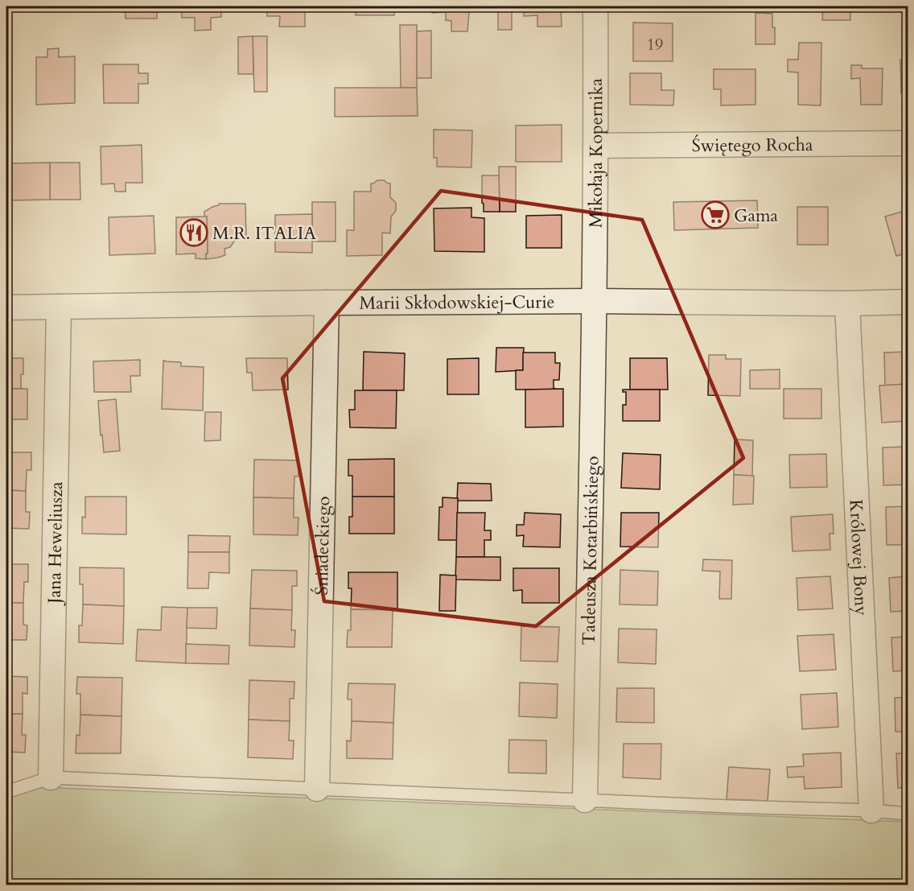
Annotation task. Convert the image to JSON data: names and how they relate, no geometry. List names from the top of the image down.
{
  "streets": {
    "street": [
      "Świętego Rocha",
      "Mikołaja Kopernika",
      "Marii Skłodowskiej-Curie",
      "Jana Heweliusza",
      "Śniadeckiego",
      "Tadeusza Kotarbińskiego",
      "Królowej Bony"
    ]
  },
  "crossings": [
    ["Świętego Rocha", "Mikołaja Kopernika"],
    ["Mikołaja Kopernika", "Marii Skłodowskiej-Curie"],
    ["Mikołaja Kopernika", "Tadeusza Kotarbińskiego"],
    ["Marii Skłodowskiej-Curie", "Jana Heweliusza"],
    ["Marii Skłodowskiej-Curie", "Śniadeckiego"],
    ["Marii Skłodowskiej-Curie", "Tadeusza Kotarbińskiego"],
    ["Marii Skłodowskiej-Curie", "Królowej Bony"]
  ],
  "places": {
    "supermarket": ["Gama"],
    "restaurant": ["M.R. ITALIA"]
  },
  "house_numbers": ["19"]
}
